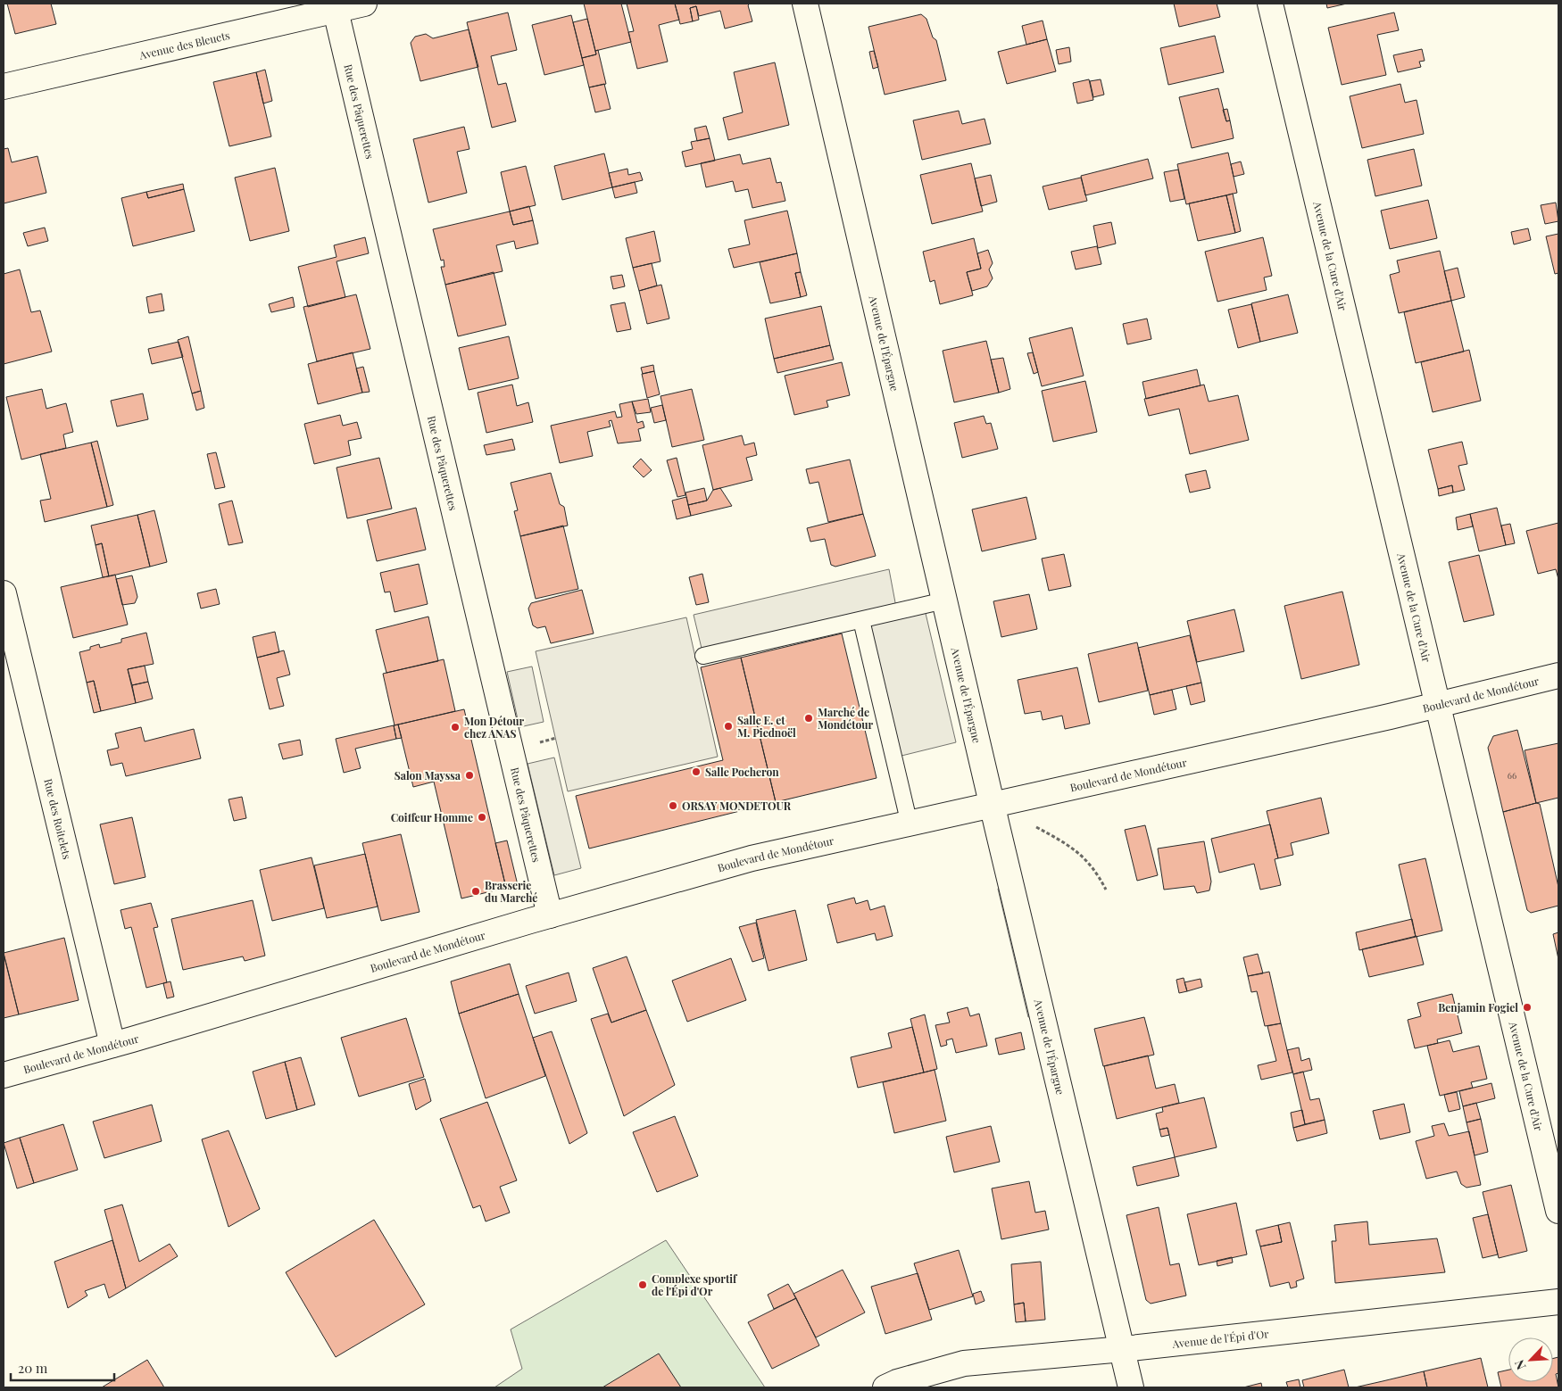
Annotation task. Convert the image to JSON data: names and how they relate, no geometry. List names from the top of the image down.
{
  "streets": {
    "street": [
      "Avenue des Bleuets",
      "Rue des Pâquerettes",
      "Avenue de la Cure d'Air",
      "Avenue de l'Épargne",
      "Boulevard de Mondétour",
      "Rue des Roitelets",
      "Avenue de l'Épi d'Or"
    ]
  },
  "crossings": [
    ["Avenue des Bleuets", "Rue des Pâquerettes"],
    ["Rue des Pâquerettes", "Boulevard de Mondétour"],
    ["Avenue de la Cure d'Air", "Boulevard de Mondétour"],
    ["Avenue de l'Épargne", "Boulevard de Mondétour"],
    ["Avenue de l'Épargne", "Avenue de l'Épi d'Or"],
    ["Boulevard de Mondétour", "Rue des Roitelets"]
  ],
  "places": [
    "Marché de Mondétour",
    "Salle E. et M. Piednoël",
    "Mon Détour chez ANAS",
    "Salle Pocheron",
    "Salon Mayssa",
    "ORSAY MONDETOUR",
    "Coiffeur Homme",
    "Brasserie du Marché",
    "Benjamin Fogiel",
    "Complexe sportif de l'Épi d'Or"
  ],
  "house_numbers": ["66"],
  "scale_bar": "20 m",
  "north": "bottom left"
}
